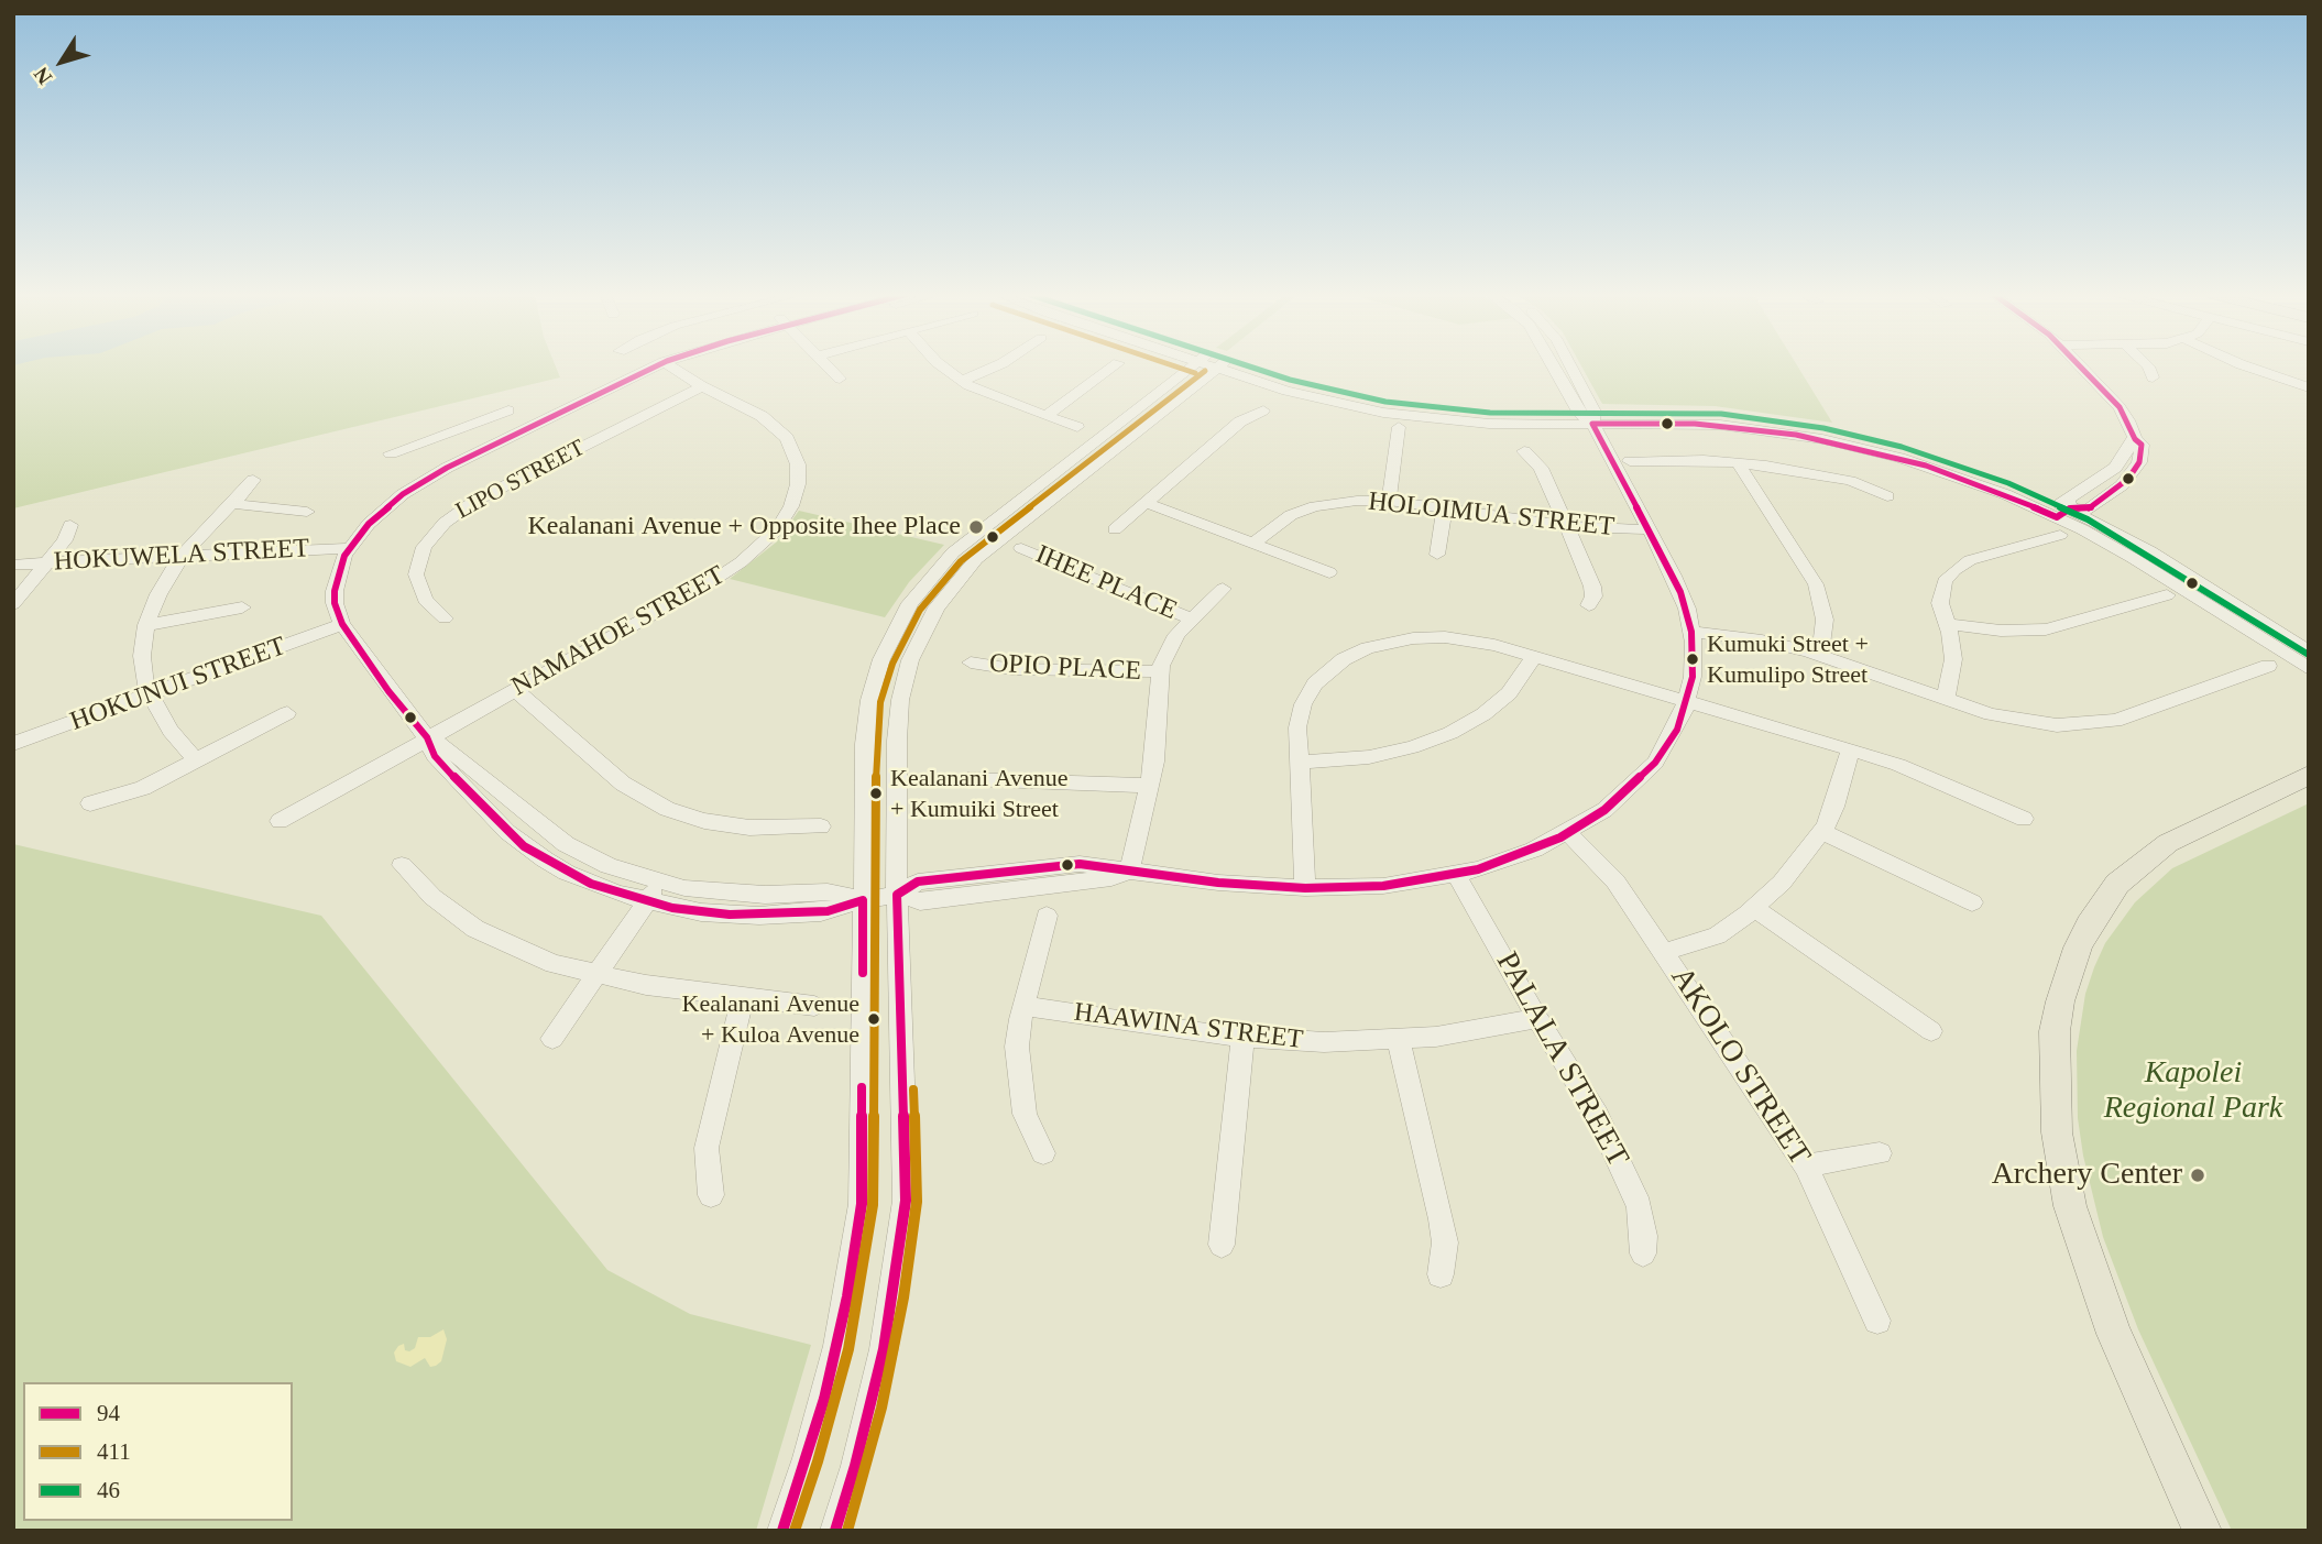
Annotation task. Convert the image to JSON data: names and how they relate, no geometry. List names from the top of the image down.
{
  "streets": {
    "street": [
      "LIPO STREET",
      "HOLOIMUA STREET",
      "HOKUWELA STREET",
      "IHEE PLACE",
      "NAMAHOE STREET",
      "OPIO PLACE",
      "HOKUNUI STREET",
      "HAAWINA STREET",
      "PALALA STREET",
      "AKOLO STREET"
    ]
  },
  "crossings": [
    ["LIPO STREET", "NAMAHOE STREET"],
    ["HAAWINA STREET", "PALALA STREET"]
  ],
  "parks": ["Kapolei Regional Park"],
  "places": [
    "Kealanani Avenue + Opposite Ihee Place",
    "Kumuki Street + Kumulipo Street",
    "Kealanani Avenue + Kumuiki Street",
    "Kealanani Avenue + Kuloa Avenue",
    "Archery Center"
  ],
  "lines": ["transit line 94", "transit line 411", "transit line 46"],
  "legend": ["94", "411", "46"],
  "north": "bottom left"
}
